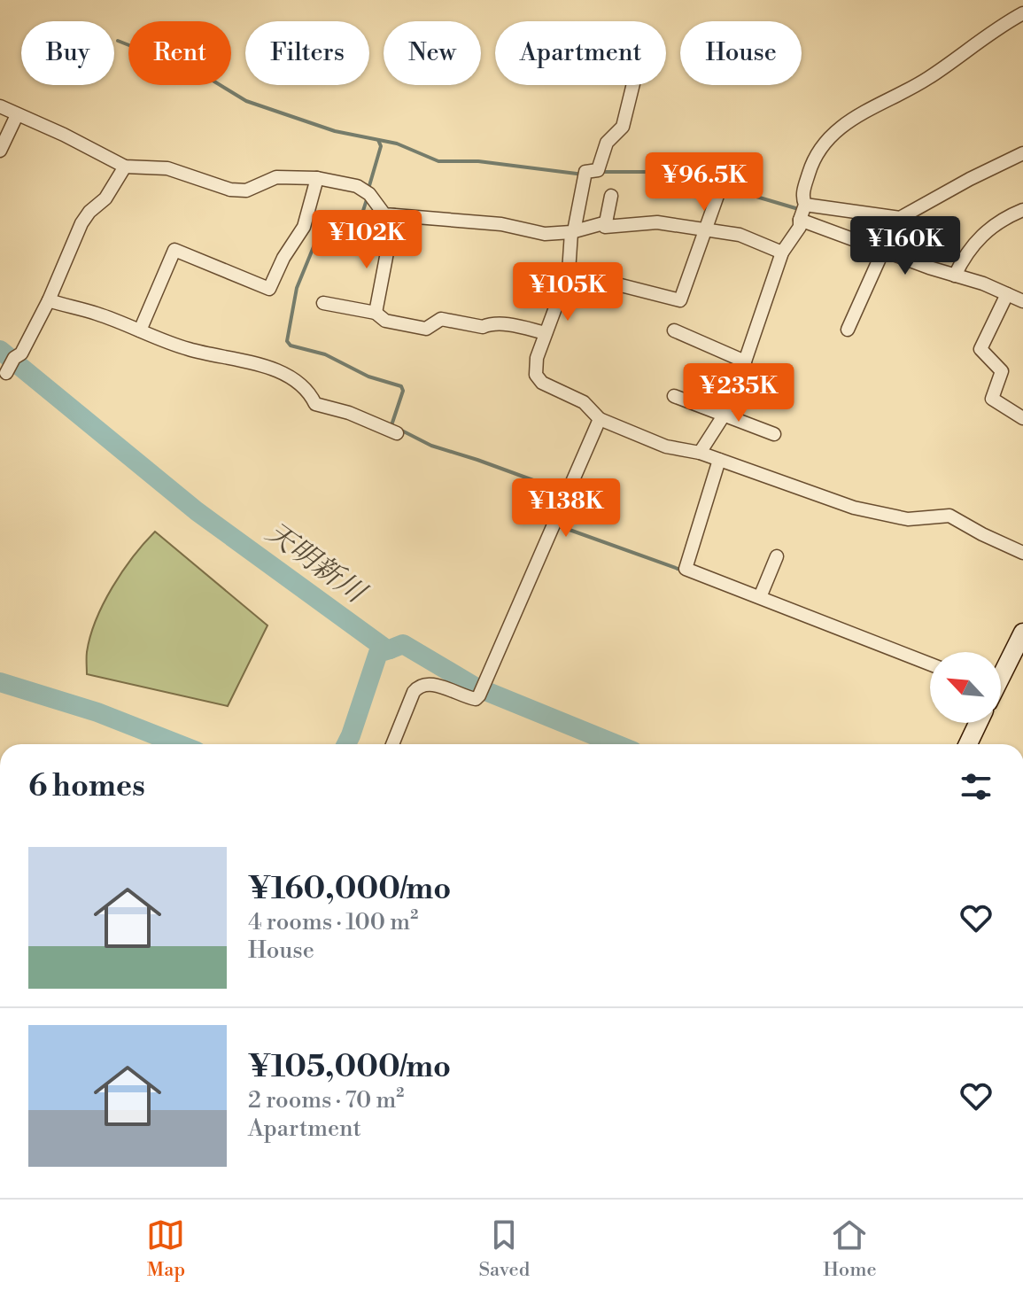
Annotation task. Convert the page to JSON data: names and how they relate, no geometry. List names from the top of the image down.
{
  "water": ["天明新川"],
  "north": "top left",
  "page": {
    "chip": [
      "Buy",
      "Rent",
      "Filters",
      "New",
      "Apartment",
      "House"
    ],
    "price": [
      "¥96.5K",
      "¥102K",
      "¥160K",
      "¥105K",
      "¥235K",
      "¥138K"
    ],
    "heading": "6 homes",
    "list": [
      {
        "name": "¥160,000/mo",
        "note": "4 rooms · 100 m² · House"
      },
      {
        "name": "¥105,000/mo",
        "note": "2 rooms · 70 m² · Apartment"
      }
    ],
    "tabs": ["Map", "Saved", "Home"]
  }
}
